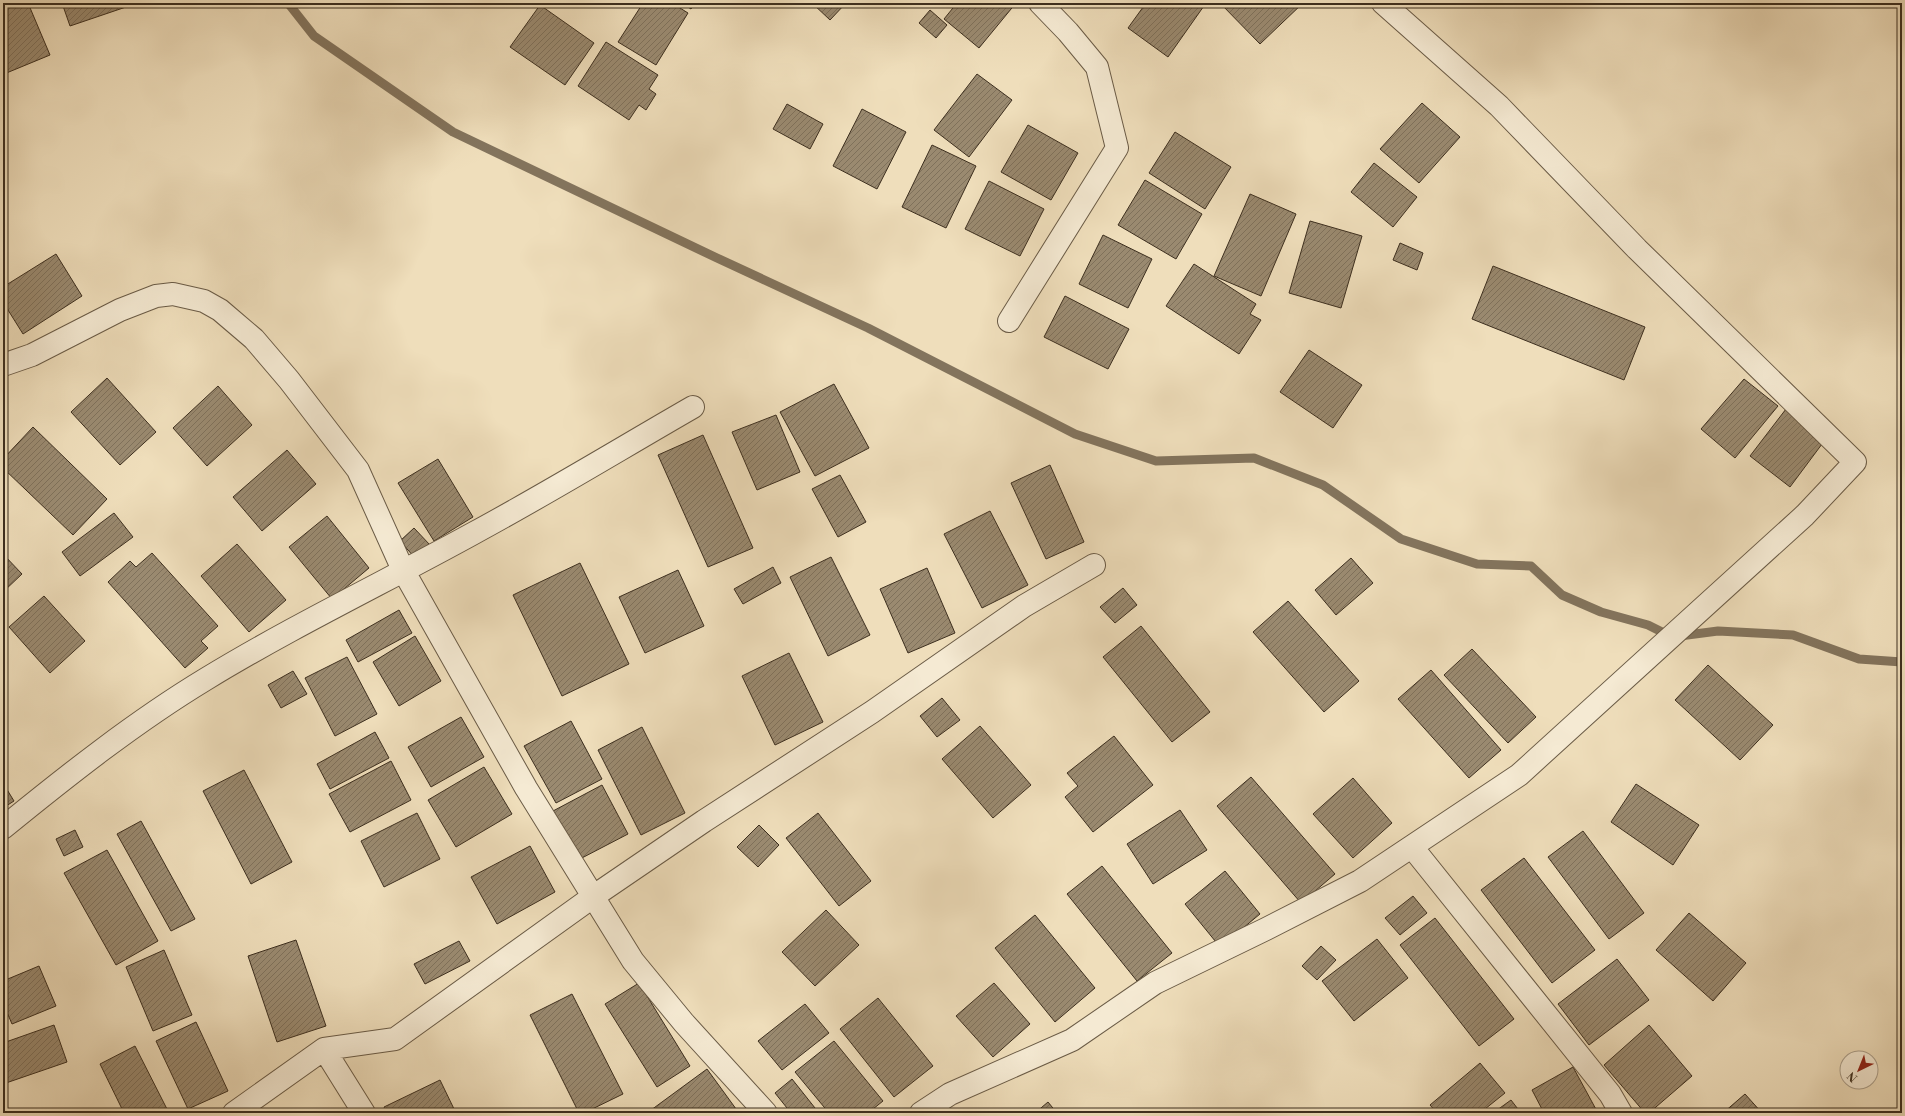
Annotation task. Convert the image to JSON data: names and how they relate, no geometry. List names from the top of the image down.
{
  "north": "bottom left"
}
